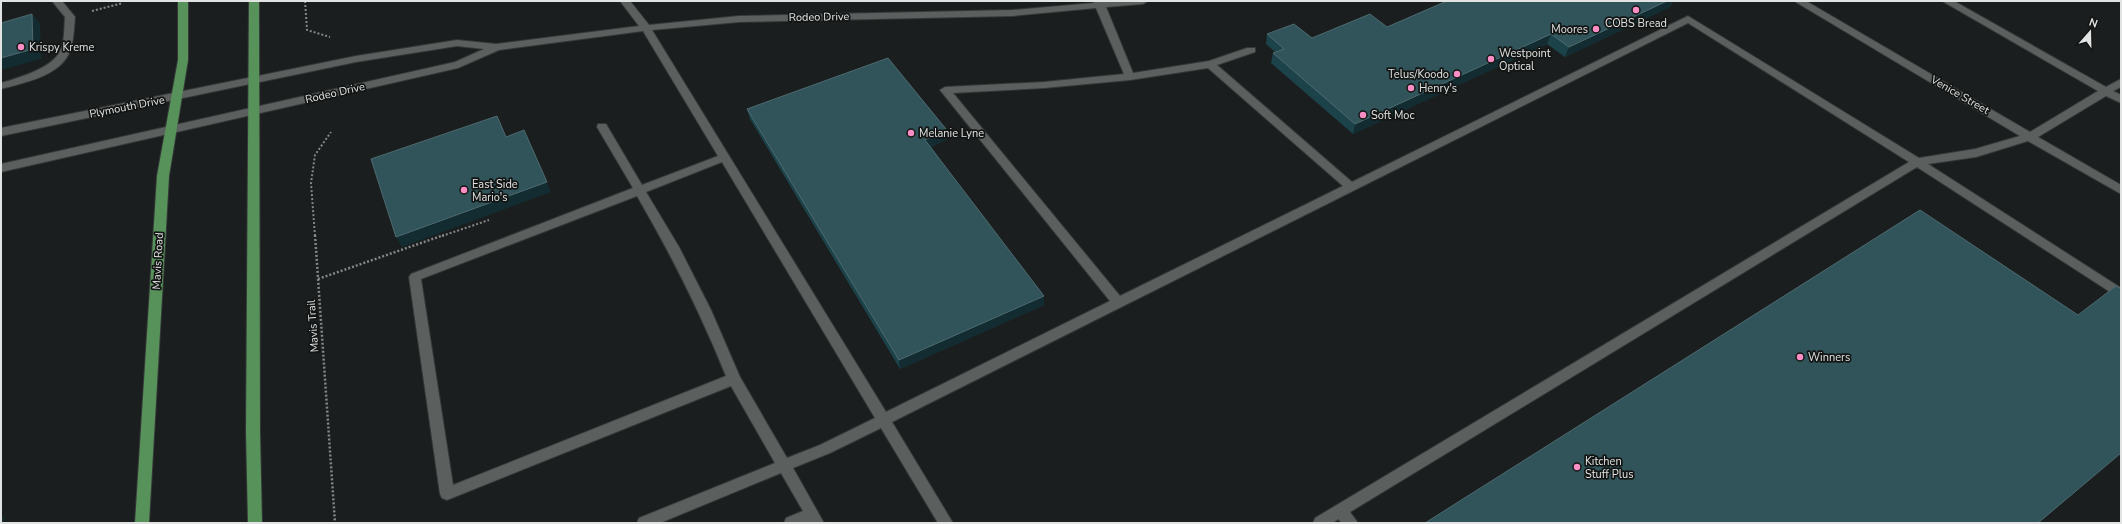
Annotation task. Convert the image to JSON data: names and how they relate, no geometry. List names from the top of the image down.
{
  "streets": {
    "main road": ["Mavis Road"],
    "street": ["Rodeo Drive", "Venice Street", "Plymouth Drive"],
    "path": ["Mavis Trail"]
  },
  "crossings": [
    ["Rodeo Drive", "Plymouth Drive"],
    ["Rodeo Drive", "Mavis Road"],
    ["Plymouth Drive", "Mavis Road"]
  ],
  "places": [
    "COBS Bread",
    "Moores",
    "Krispy Kreme",
    "Westpoint Optical",
    "Telus/Koodo",
    "Henry's",
    "Soft Moc",
    "Melanie Lyne",
    "East Side Mario's",
    "Winners",
    "Kitchen Stuff Plus"
  ],
  "north": "top"
}
